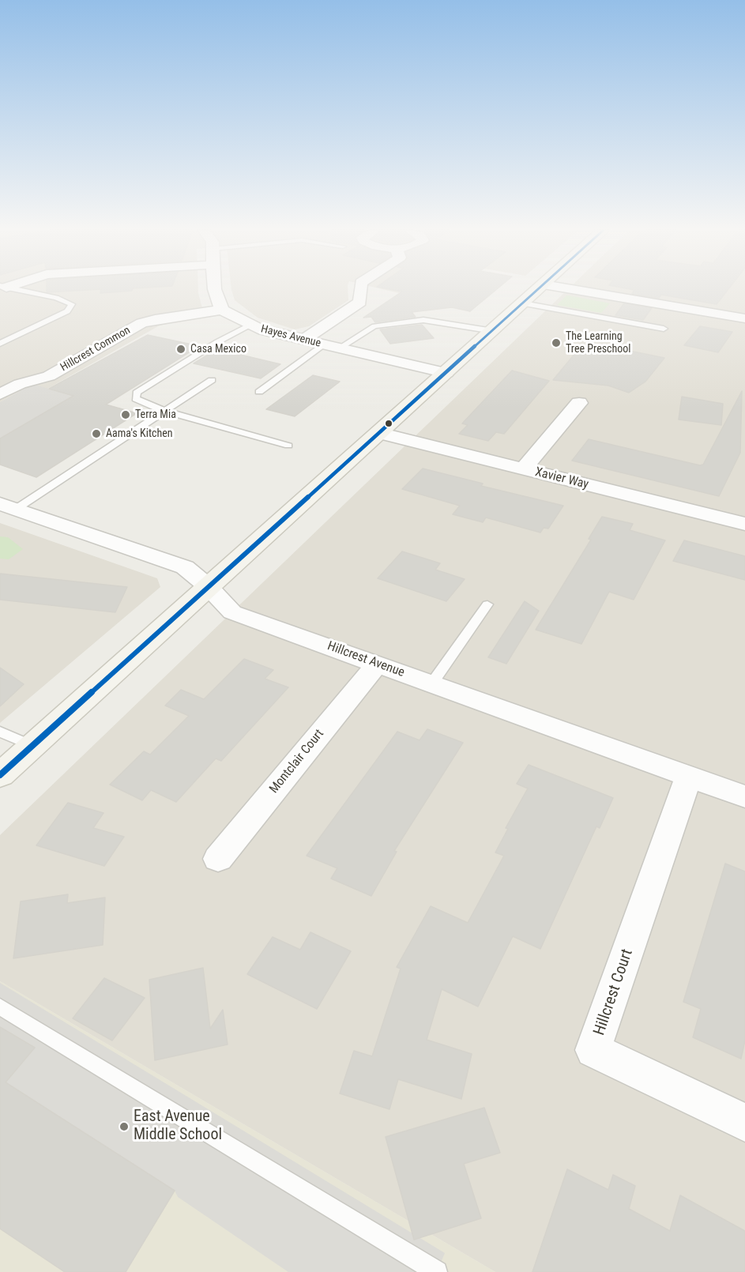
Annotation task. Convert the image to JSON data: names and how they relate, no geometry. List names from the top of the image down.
{
  "streets": {
    "street": [
      "Hayes Avenue",
      "Hillcrest Common",
      "Xavier Way",
      "Hillcrest Avenue",
      "Montclair Court",
      "Hillcrest Court"
    ]
  },
  "crossings": [
    ["Hayes Avenue", "Hillcrest Common"],
    ["Hillcrest Avenue", "Montclair Court"],
    ["Hillcrest Avenue", "Hillcrest Court"]
  ],
  "places": [
    "The Learning Tree Preschool",
    "Casa Mexico",
    "Terra Mia",
    "Aama's Kitchen",
    "East Avenue Middle School"
  ]
}
